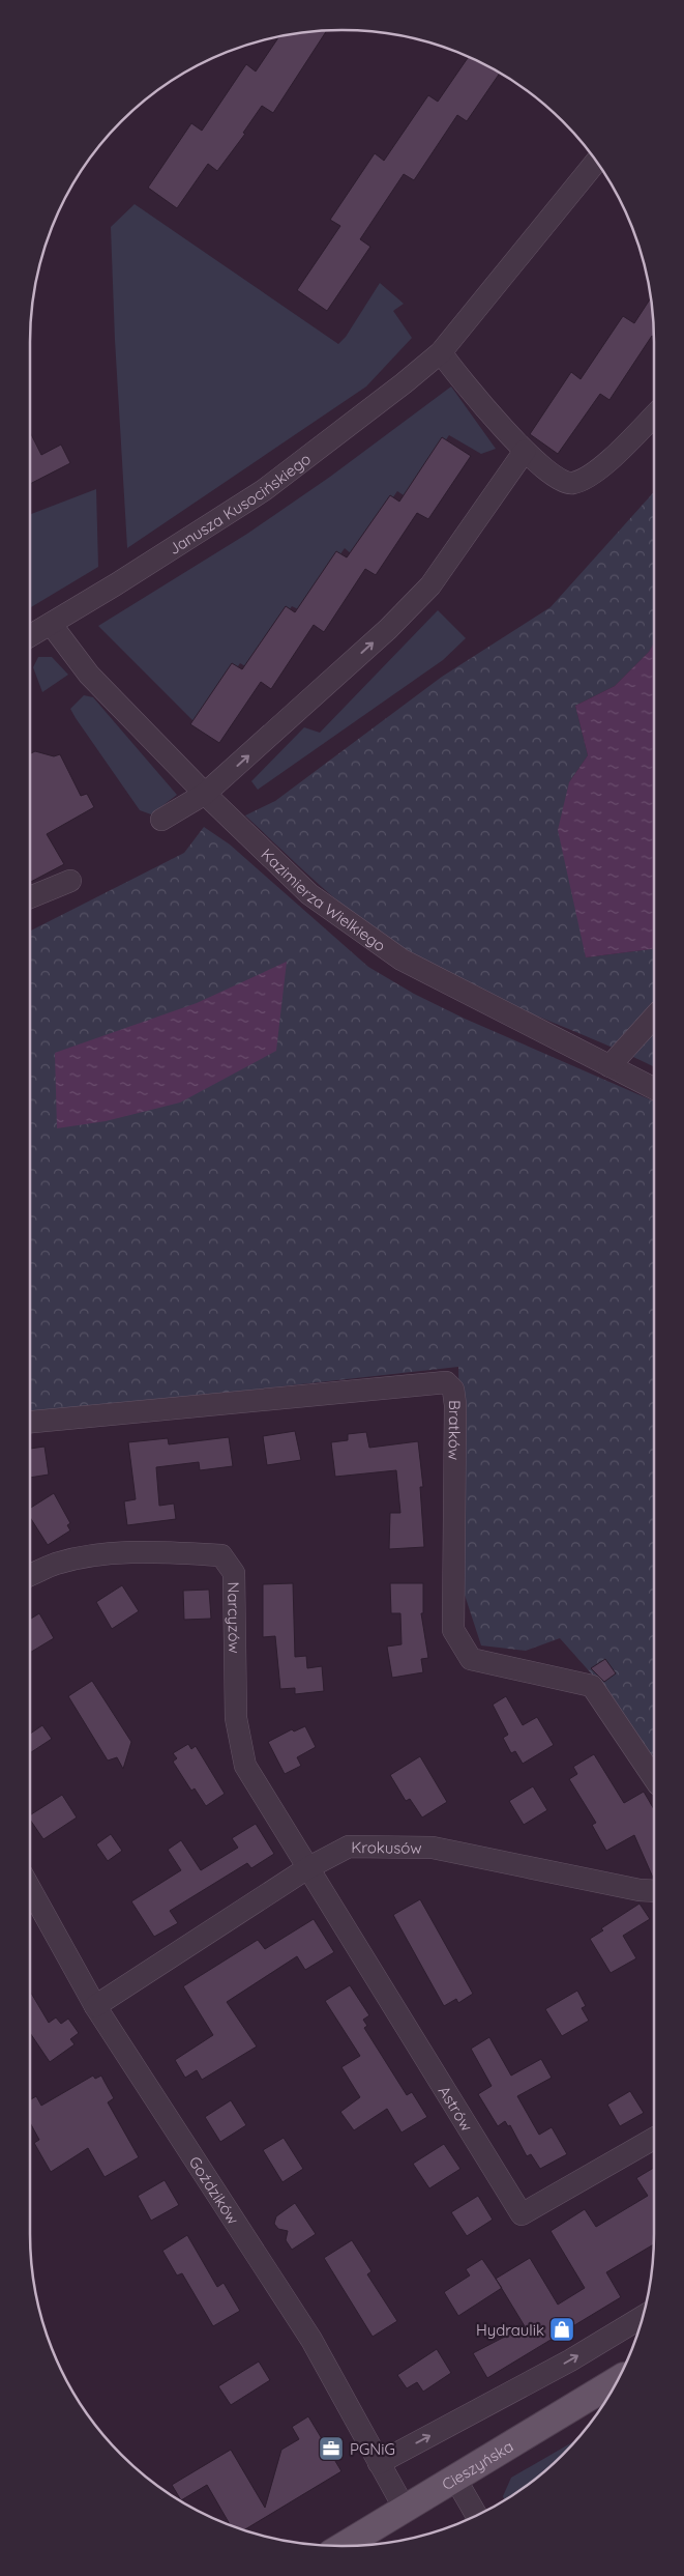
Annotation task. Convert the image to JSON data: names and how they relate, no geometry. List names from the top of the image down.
{
  "streets": {
    "main road": ["Cieszyńska"],
    "street": [
      "Janusza Kusocińskiego",
      "Kazimierza Wielkiego",
      "Bratków",
      "Narcyzów",
      "Krokusów",
      "Astrów",
      "Goździków"
    ]
  },
  "crossings": [
    ["Janusza Kusocińskiego", "Kazimierza Wielkiego"],
    ["Narcyzów", "Krokusów"],
    ["Narcyzów", "Astrów"],
    ["Krokusów", "Astrów"],
    ["Krokusów", "Goździków"],
    ["Goździków", "Cieszyńska"]
  ],
  "places": {
    "shop": ["Hydraulik"],
    "office": ["PGNiG"]
  }
}
